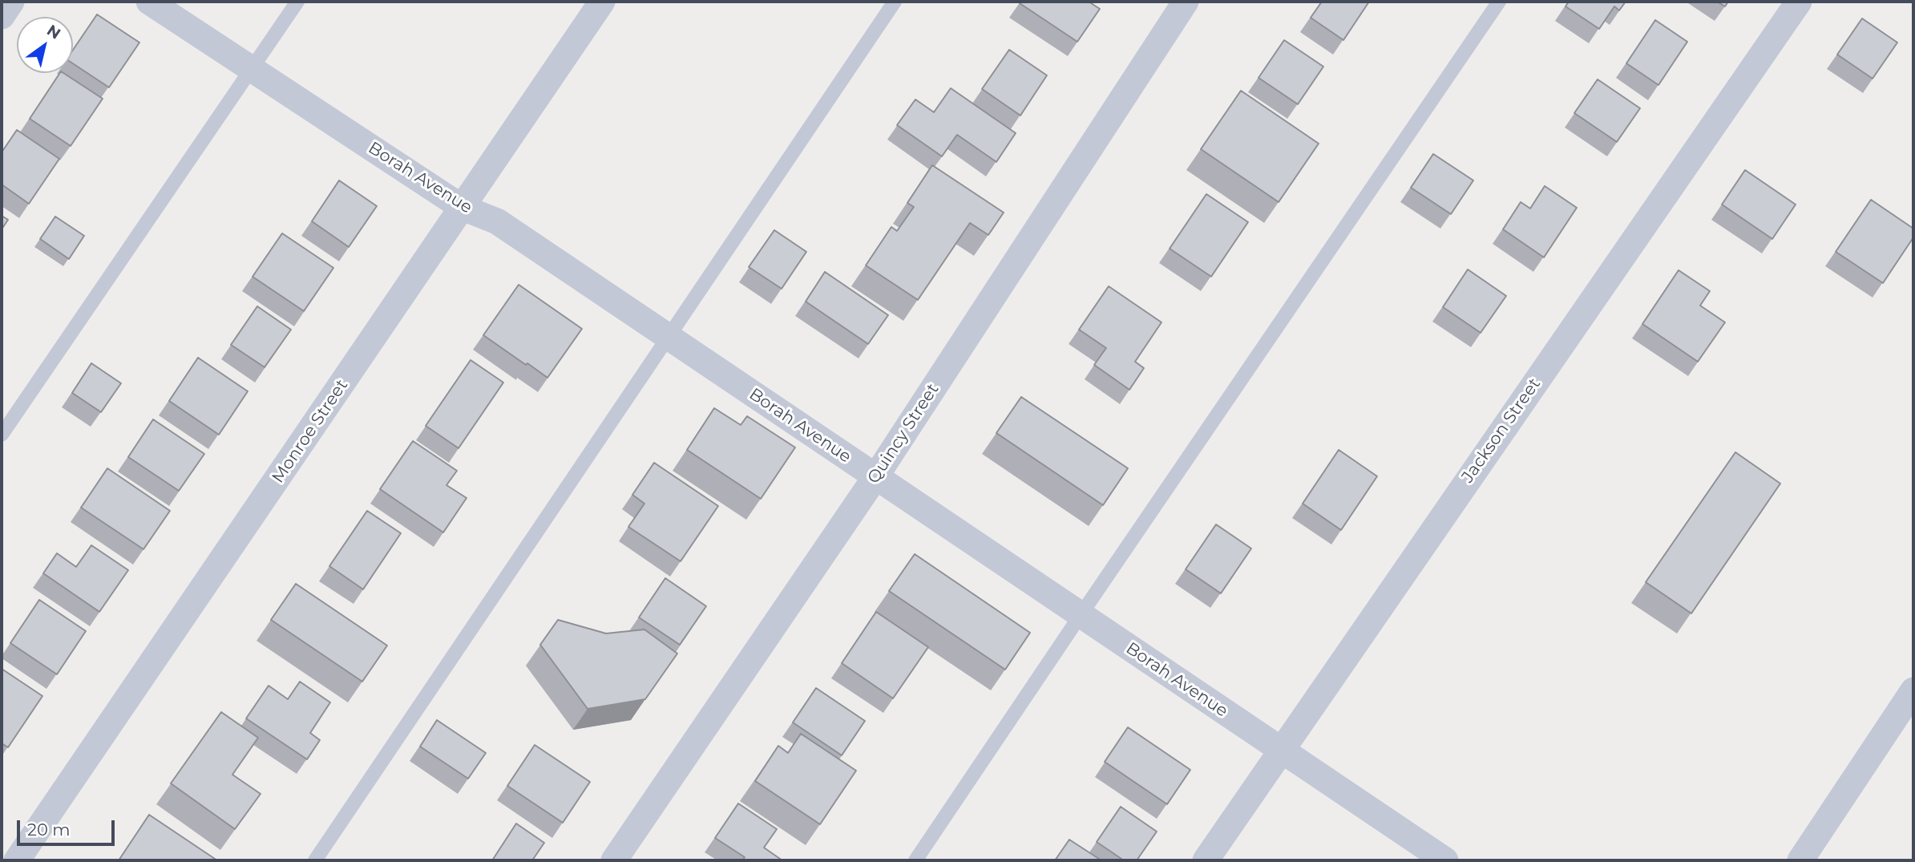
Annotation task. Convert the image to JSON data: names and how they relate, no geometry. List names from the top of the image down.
{
  "streets": {
    "street": [
      "Borah Avenue",
      "Jackson Street",
      "Monroe Street",
      "Quincy Street"
    ]
  },
  "crossings": [
    ["Borah Avenue", "Jackson Street"],
    ["Borah Avenue", "Monroe Street"],
    ["Borah Avenue", "Quincy Street"]
  ],
  "scale_bar": "20 m",
  "north": "top right"
}
